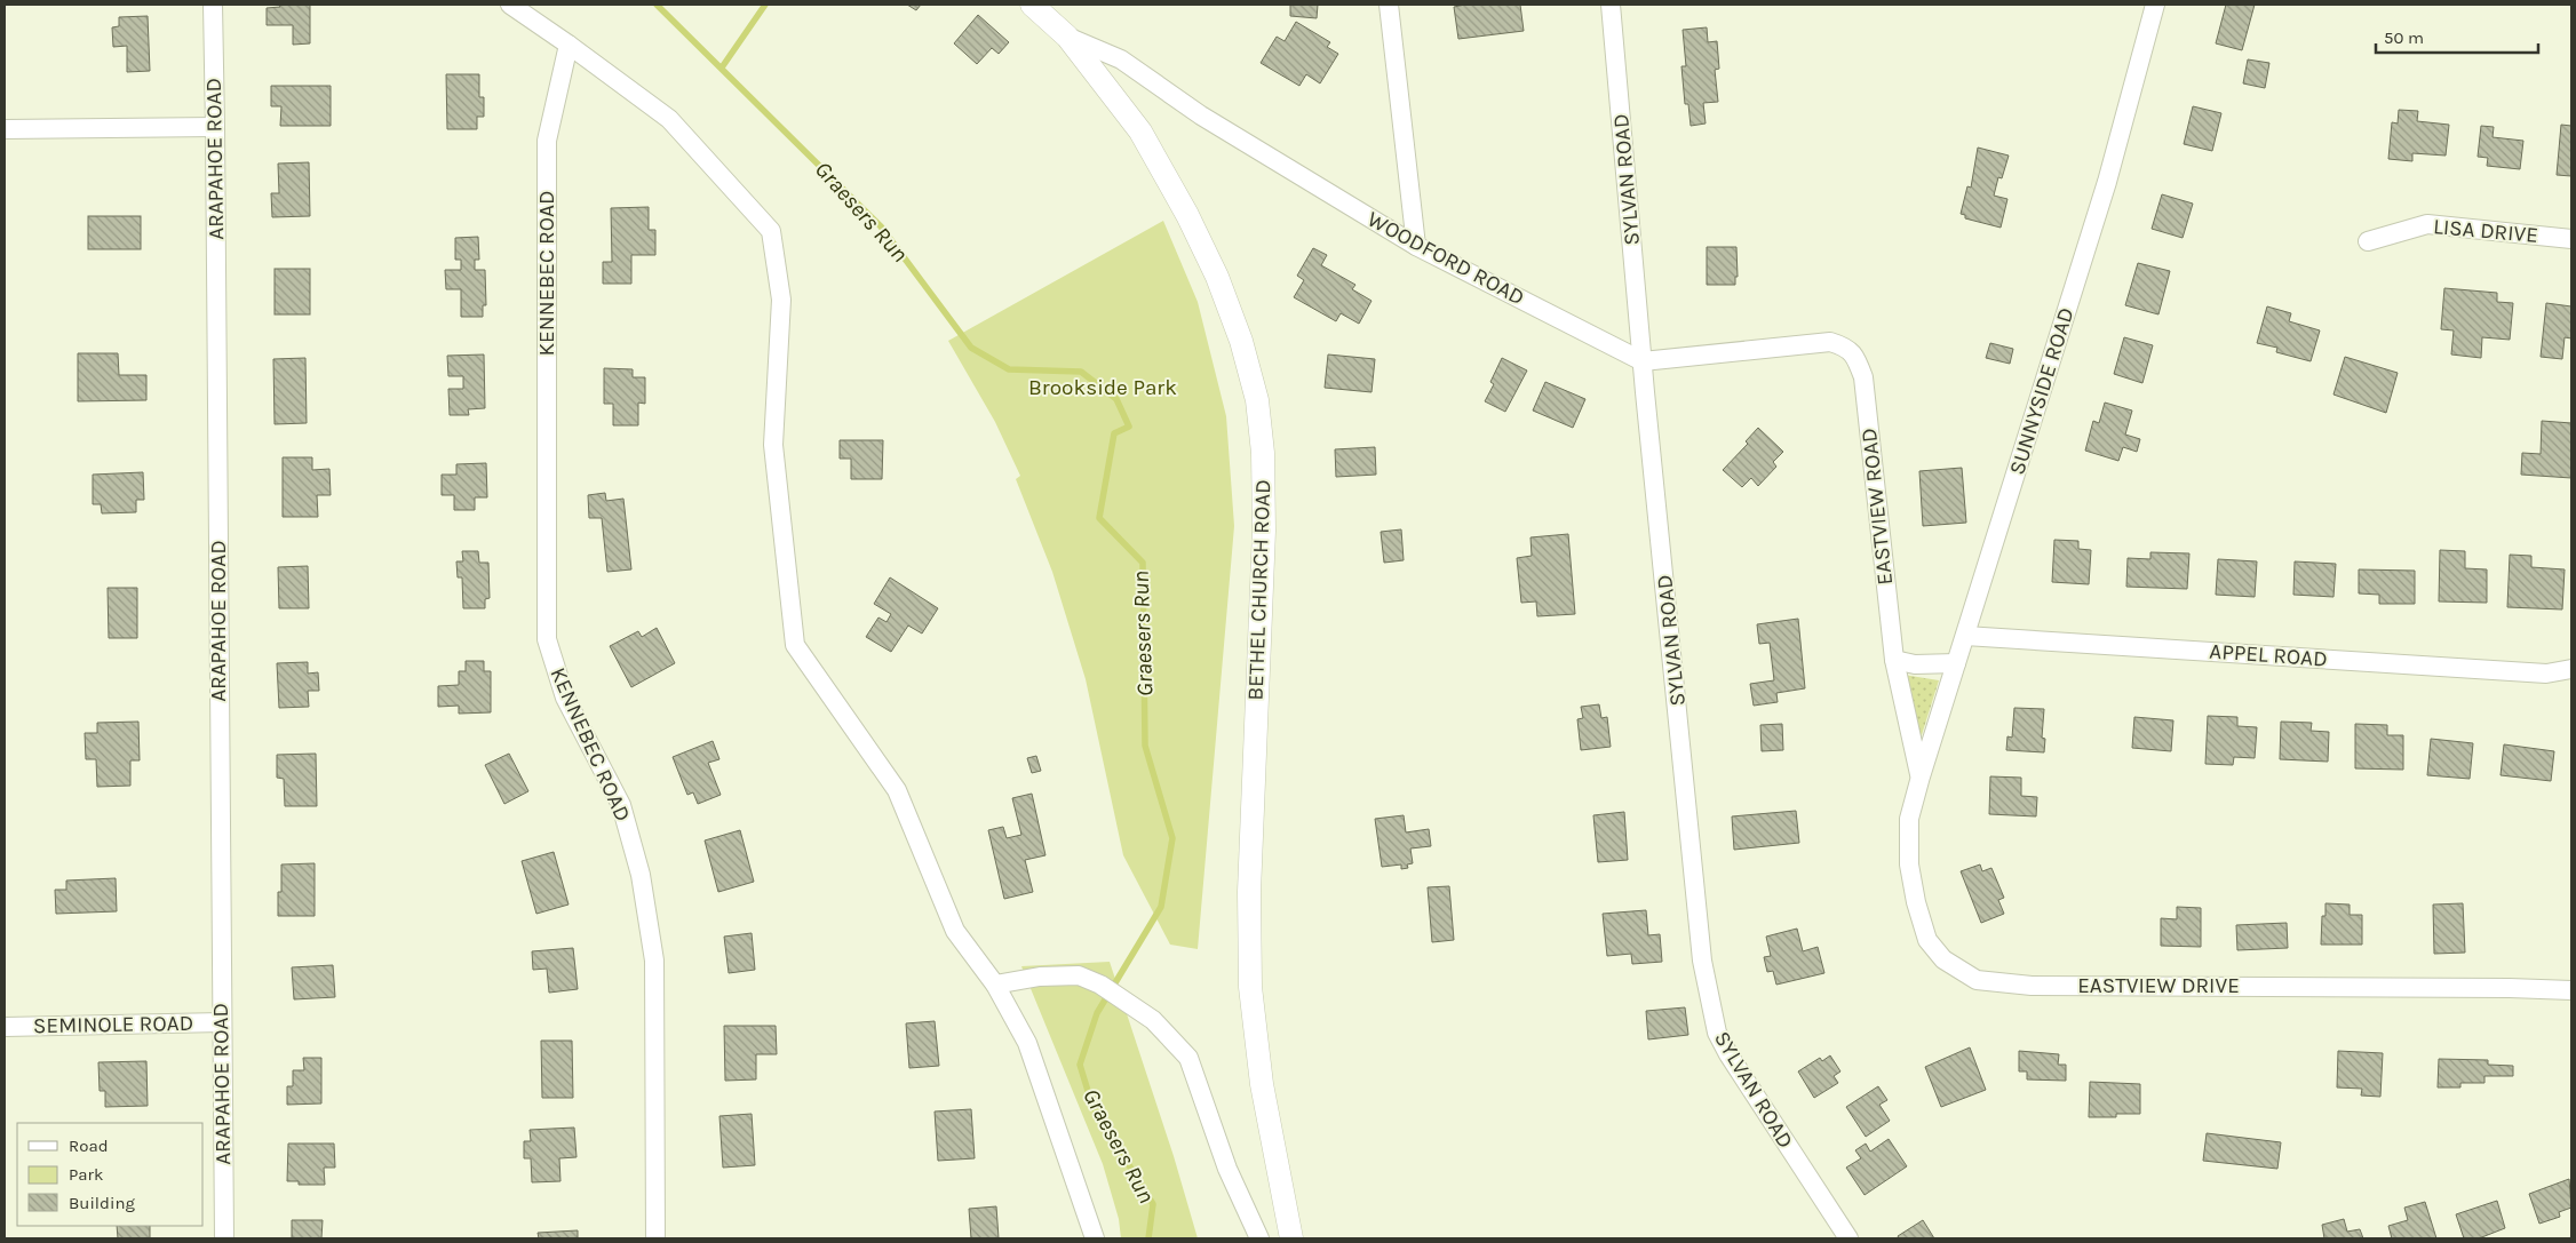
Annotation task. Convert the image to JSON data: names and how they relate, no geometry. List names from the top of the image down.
{
  "streets": {
    "street": [
      "ARAPAHOE ROAD",
      "SYLVAN ROAD",
      "LISA DRIVE",
      "WOODFORD ROAD",
      "KENNEBEC ROAD",
      "SUNNYSIDE ROAD",
      "EASTVIEW ROAD",
      "BETHEL CHURCH ROAD",
      "APPEL ROAD",
      "EASTVIEW DRIVE",
      "SEMINOLE ROAD"
    ]
  },
  "crossings": [
    ["ARAPAHOE ROAD", "SEMINOLE ROAD"],
    ["SYLVAN ROAD", "WOODFORD ROAD"],
    ["SYLVAN ROAD", "EASTVIEW ROAD"],
    ["WOODFORD ROAD", "EASTVIEW ROAD"],
    ["WOODFORD ROAD", "BETHEL CHURCH ROAD"],
    ["SUNNYSIDE ROAD", "EASTVIEW ROAD"],
    ["SUNNYSIDE ROAD", "APPEL ROAD"],
    ["SUNNYSIDE ROAD", "EASTVIEW DRIVE"],
    ["EASTVIEW ROAD", "EASTVIEW DRIVE"]
  ],
  "water": ["Graesers Run"],
  "parks": ["Brookside Park"],
  "legend": ["Road", "Park", "Building"],
  "scale_bar": "50 m"
}
